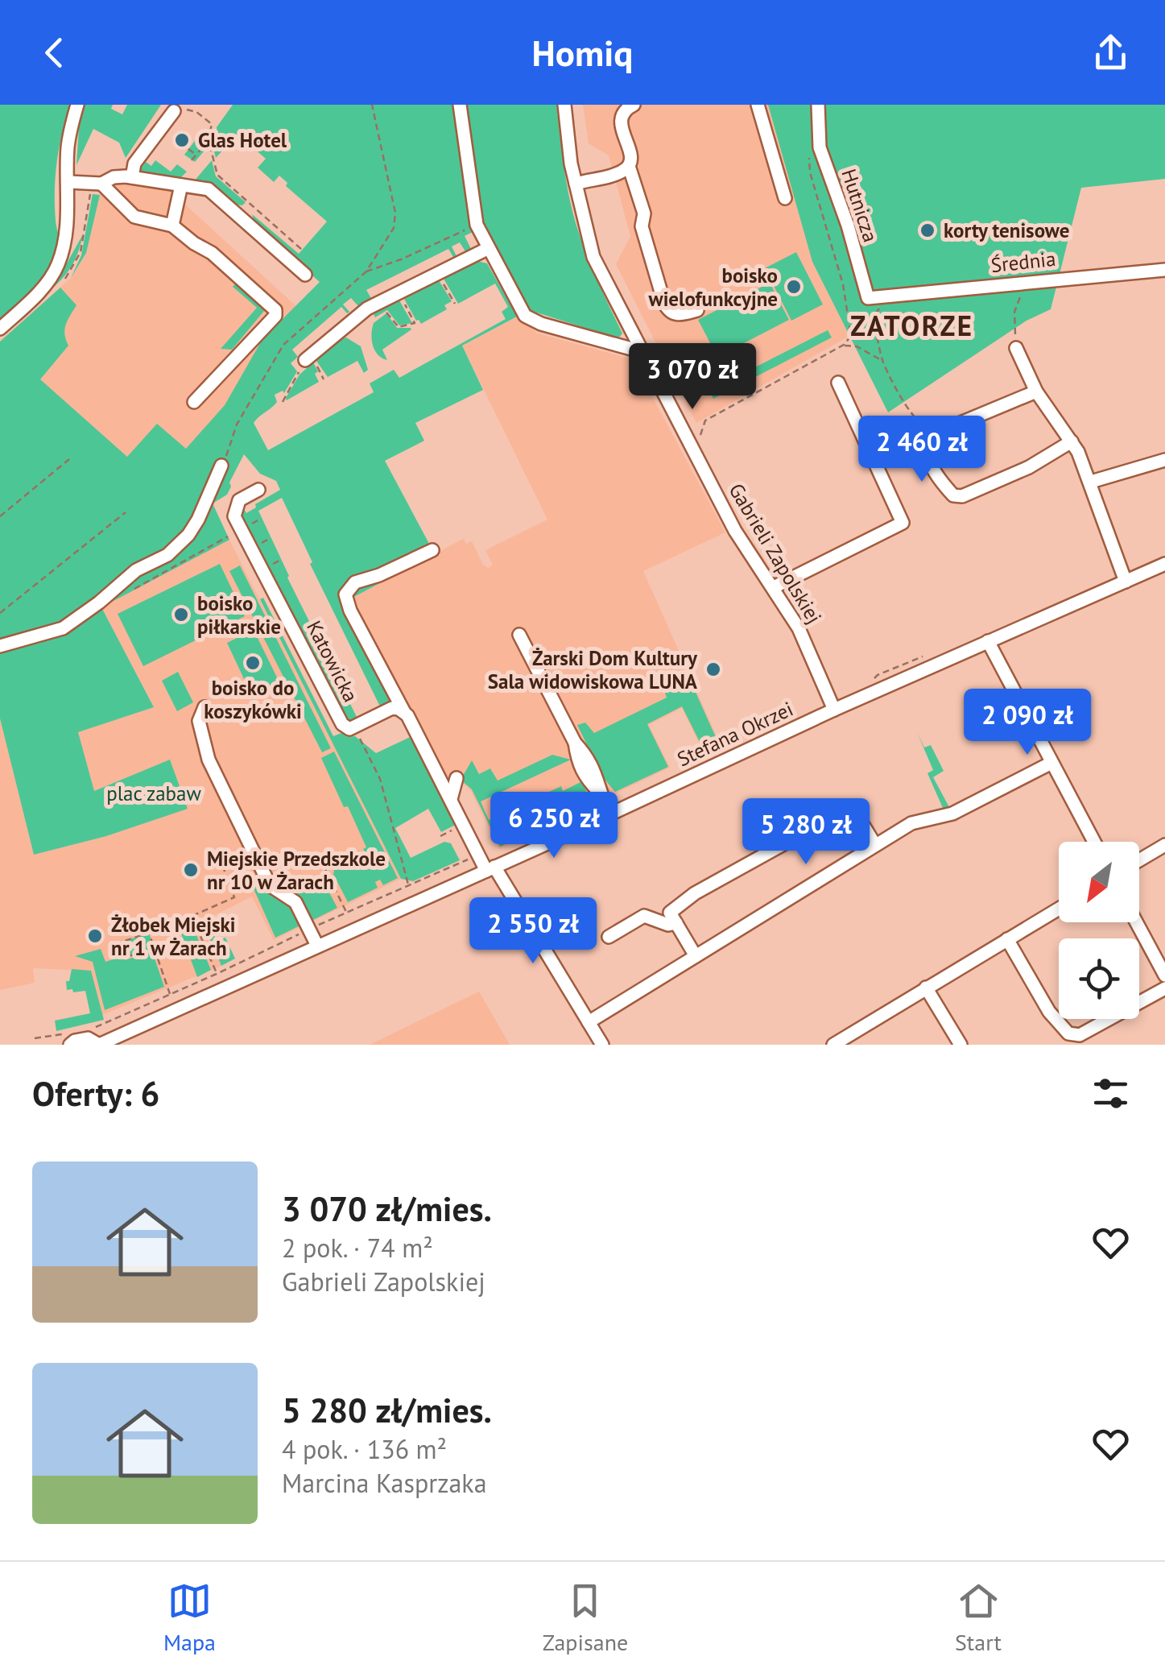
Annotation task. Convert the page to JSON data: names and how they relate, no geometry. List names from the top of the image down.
{
  "streets": {
    "street": [
      "Hutnicza",
      "Średnia",
      "Gabrieli Zapolskiej",
      "Katowicka",
      "Stefana Okrzei"
    ]
  },
  "crossings": [
    ["Hutnicza", "Średnia"],
    ["Gabrieli Zapolskiej", "Stefana Okrzei"]
  ],
  "districts": ["ZATORZE"],
  "parks": ["plac zabaw"],
  "places": [
    "Glas Hotel",
    "korty tenisowe",
    "boisko wielofunkcyjne",
    "boisko piłkarskie",
    "boisko do koszykówki",
    "Żarski Dom Kultury Sala widowiskowa LUNA",
    "Miejskie Przedszkole nr 10 w Żarach",
    "Żłobek Miejski nr 1 w Żarach"
  ],
  "north": "bottom left",
  "page": {
    "header": "Homiq",
    "price": [
      "3 070 zł",
      "2 460 zł",
      "2 090 zł",
      "6 250 zł",
      "5 280 zł",
      "2 550 zł"
    ],
    "heading": "Oferty: 6",
    "list": [
      {
        "name": "3 070 zł/mies.",
        "note": "2 pok. · 74 m² · Gabrieli Zapolskiej"
      },
      {
        "name": "5 280 zł/mies.",
        "note": "4 pok. · 136 m² · Marcina Kasprzaka"
      }
    ],
    "tabs": ["Mapa", "Zapisane", "Start"]
  }
}
